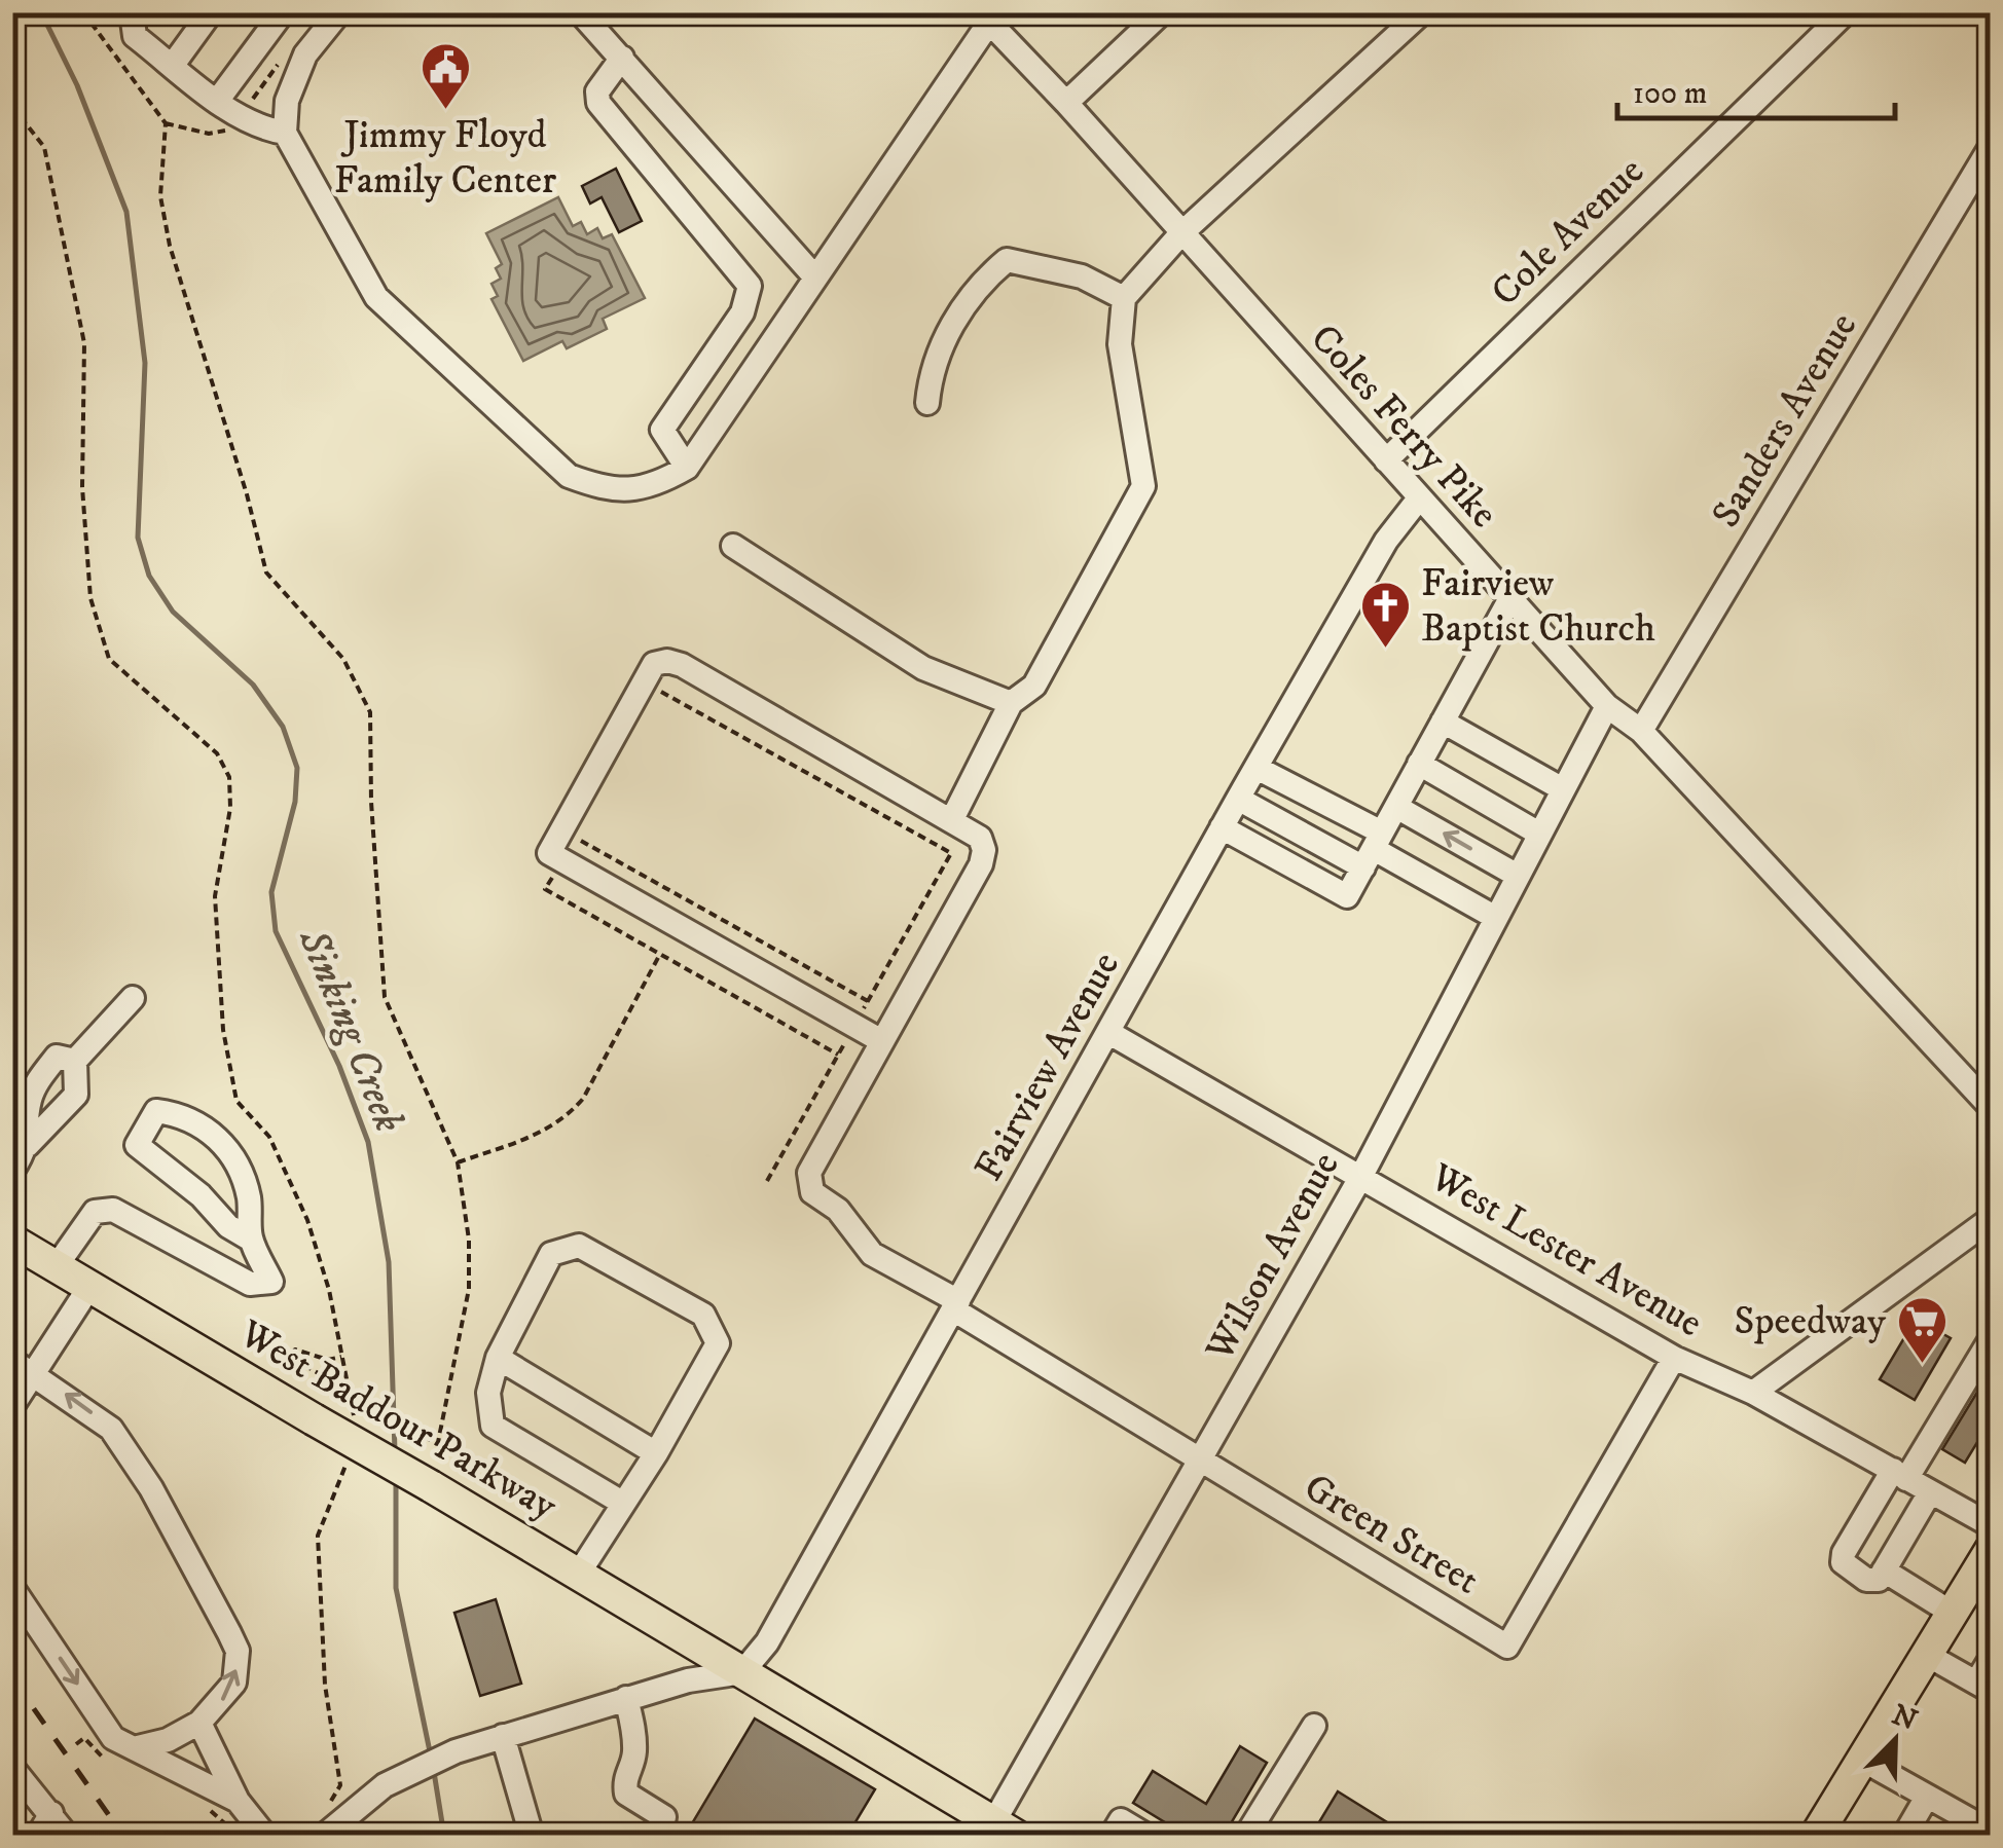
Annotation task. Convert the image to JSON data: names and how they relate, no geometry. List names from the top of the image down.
{
  "streets": {
    "main road": ["West Baddour Parkway"],
    "street": [
      "Cole Avenue",
      "Sanders Avenue",
      "Coles Ferry Pike",
      "Fairview Avenue",
      "West Lester Avenue",
      "Wilson Avenue",
      "Green Street"
    ]
  },
  "crossings": [
    ["Cole Avenue", "Coles Ferry Pike"],
    ["Sanders Avenue", "Coles Ferry Pike"],
    ["Coles Ferry Pike", "Fairview Avenue"],
    ["Coles Ferry Pike", "Wilson Avenue"],
    ["Fairview Avenue", "West Lester Avenue"],
    ["Fairview Avenue", "West Baddour Parkway"],
    ["Fairview Avenue", "Green Street"],
    ["West Lester Avenue", "Wilson Avenue"],
    ["West Lester Avenue", "Green Street"],
    ["Wilson Avenue", "West Baddour Parkway"],
    ["Wilson Avenue", "Green Street"]
  ],
  "water": ["Sinking Creek"],
  "places": {
    "public building": ["Jimmy Floyd Family Center"],
    "church": ["Fairview Baptist Church"],
    "supermarket": ["Speedway"]
  },
  "scale_bar": "100 m",
  "north": "top right"
}
